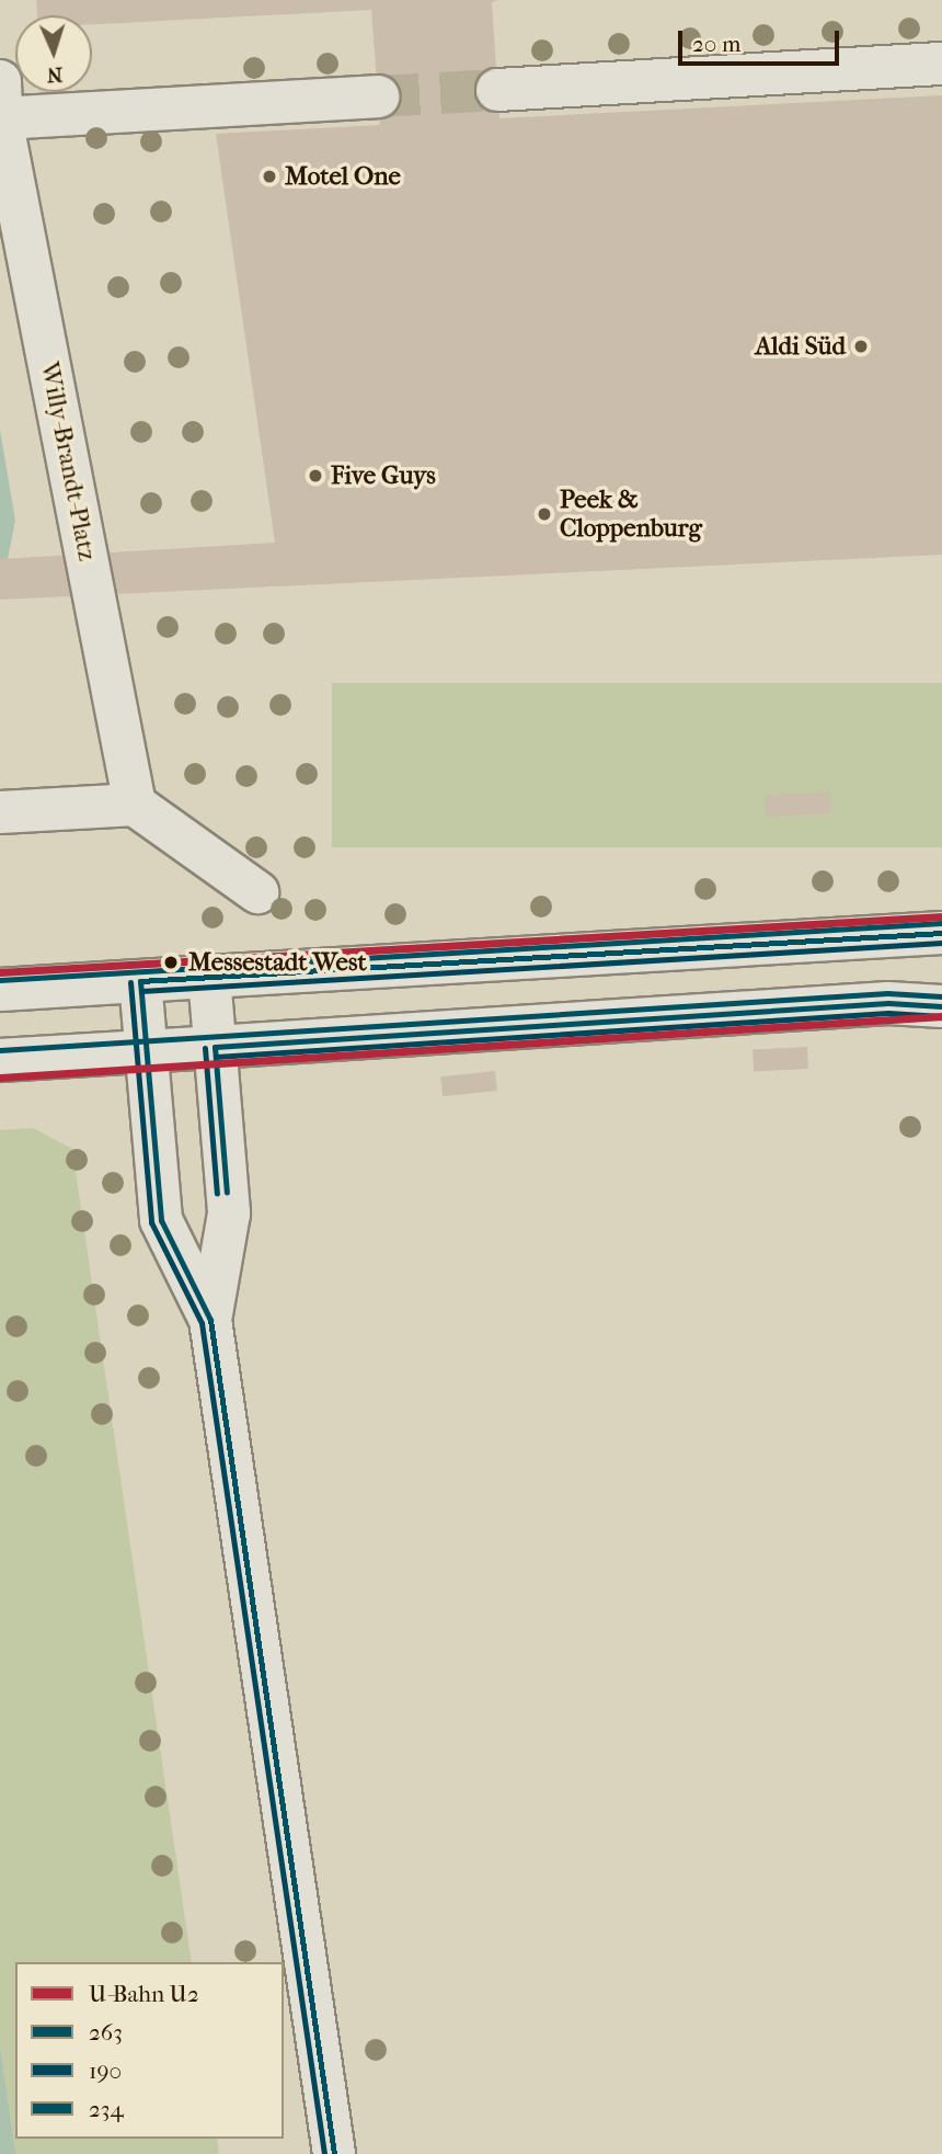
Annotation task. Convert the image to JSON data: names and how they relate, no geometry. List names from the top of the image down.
{
  "streets": {
    "street": ["Willy-Brandt-Platz"]
  },
  "places": [
    "Motel One",
    "Aldi Süd",
    "Five Guys",
    "Peek & Cloppenburg",
    "Messestadt West"
  ],
  "lines": [
    "metro line U2",
    "transit line 234",
    "transit line 263",
    "transit line 190"
  ],
  "legend": [
    "U-Bahn U2",
    "263",
    "190",
    "234"
  ],
  "scale_bar": "20 m",
  "north": "bottom"
}
